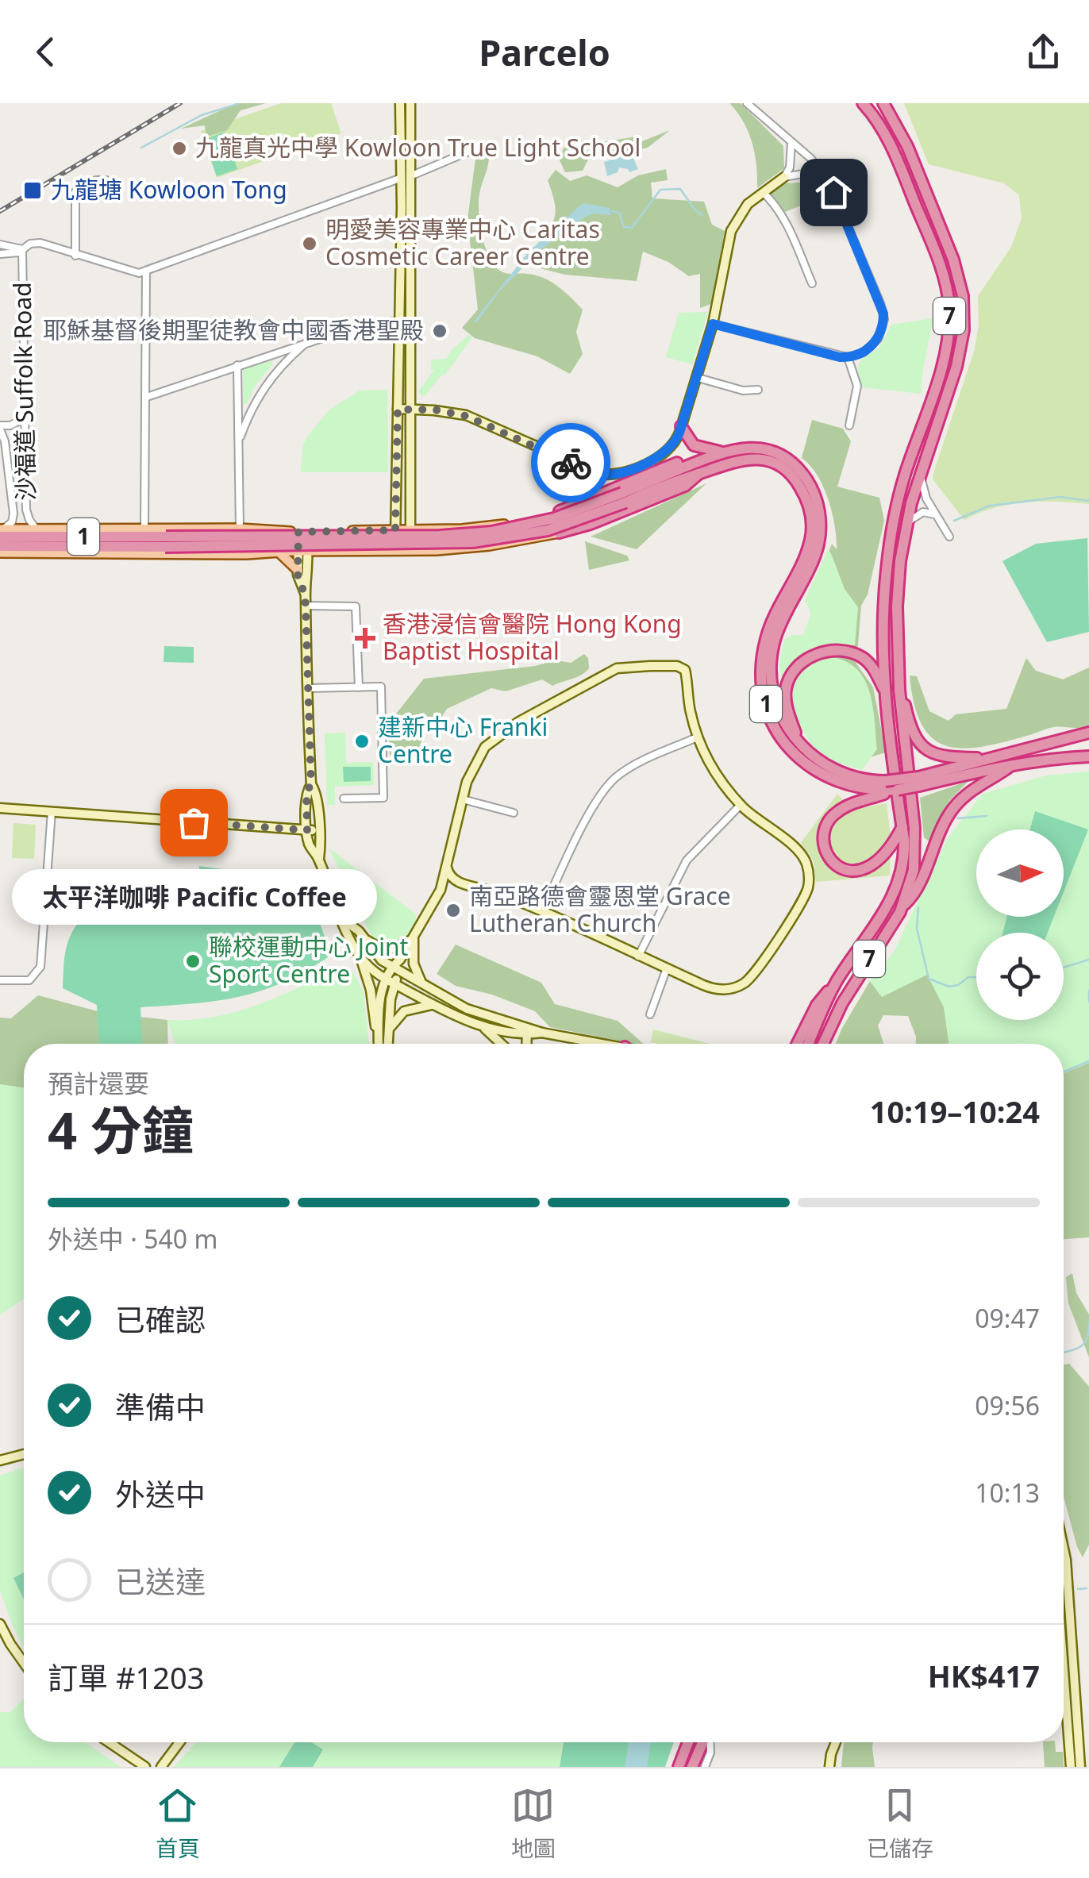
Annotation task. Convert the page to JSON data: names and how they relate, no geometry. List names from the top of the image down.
{
  "streets": {
    "highway": ["7", "1"],
    "street": ["沙福道 Suffolk Road"]
  },
  "places": {
    "other": [
      "九龍真光中學 Kowloon True Light School",
      "明愛美容專業中心 Caritas Cosmetic Career Centre",
      "耶穌基督後期聖徒教會中國香港聖殿",
      "建新中心 Franki Centre",
      "太平洋咖啡 Pacific Coffee",
      "南亞路德會靈恩堂 Grace Lutheran Church",
      "聯校運動中心 Joint Sport Centre"
    ],
    "transit": ["九龍塘 Kowloon Tong"],
    "health": ["香港浸信會醫院 Hong Kong Baptist Hospital"]
  },
  "north": "right",
  "page": {
    "header": "Parcelo",
    "bubble": "太平洋咖啡 Pacific Coffee",
    "heading": ["4 分鐘", "預計還要", "10:19–10:24"],
    "panel": ["訂單 #1203", "HK$417"],
    "bar": "外送中 · 540 m",
    "list": [
      ["已確認", "09:47"],
      ["準備中", "09:56"],
      ["外送中", "10:13"],
      "已送達"
    ],
    "tabs": ["首頁", "地圖", "已儲存"]
  }
}
